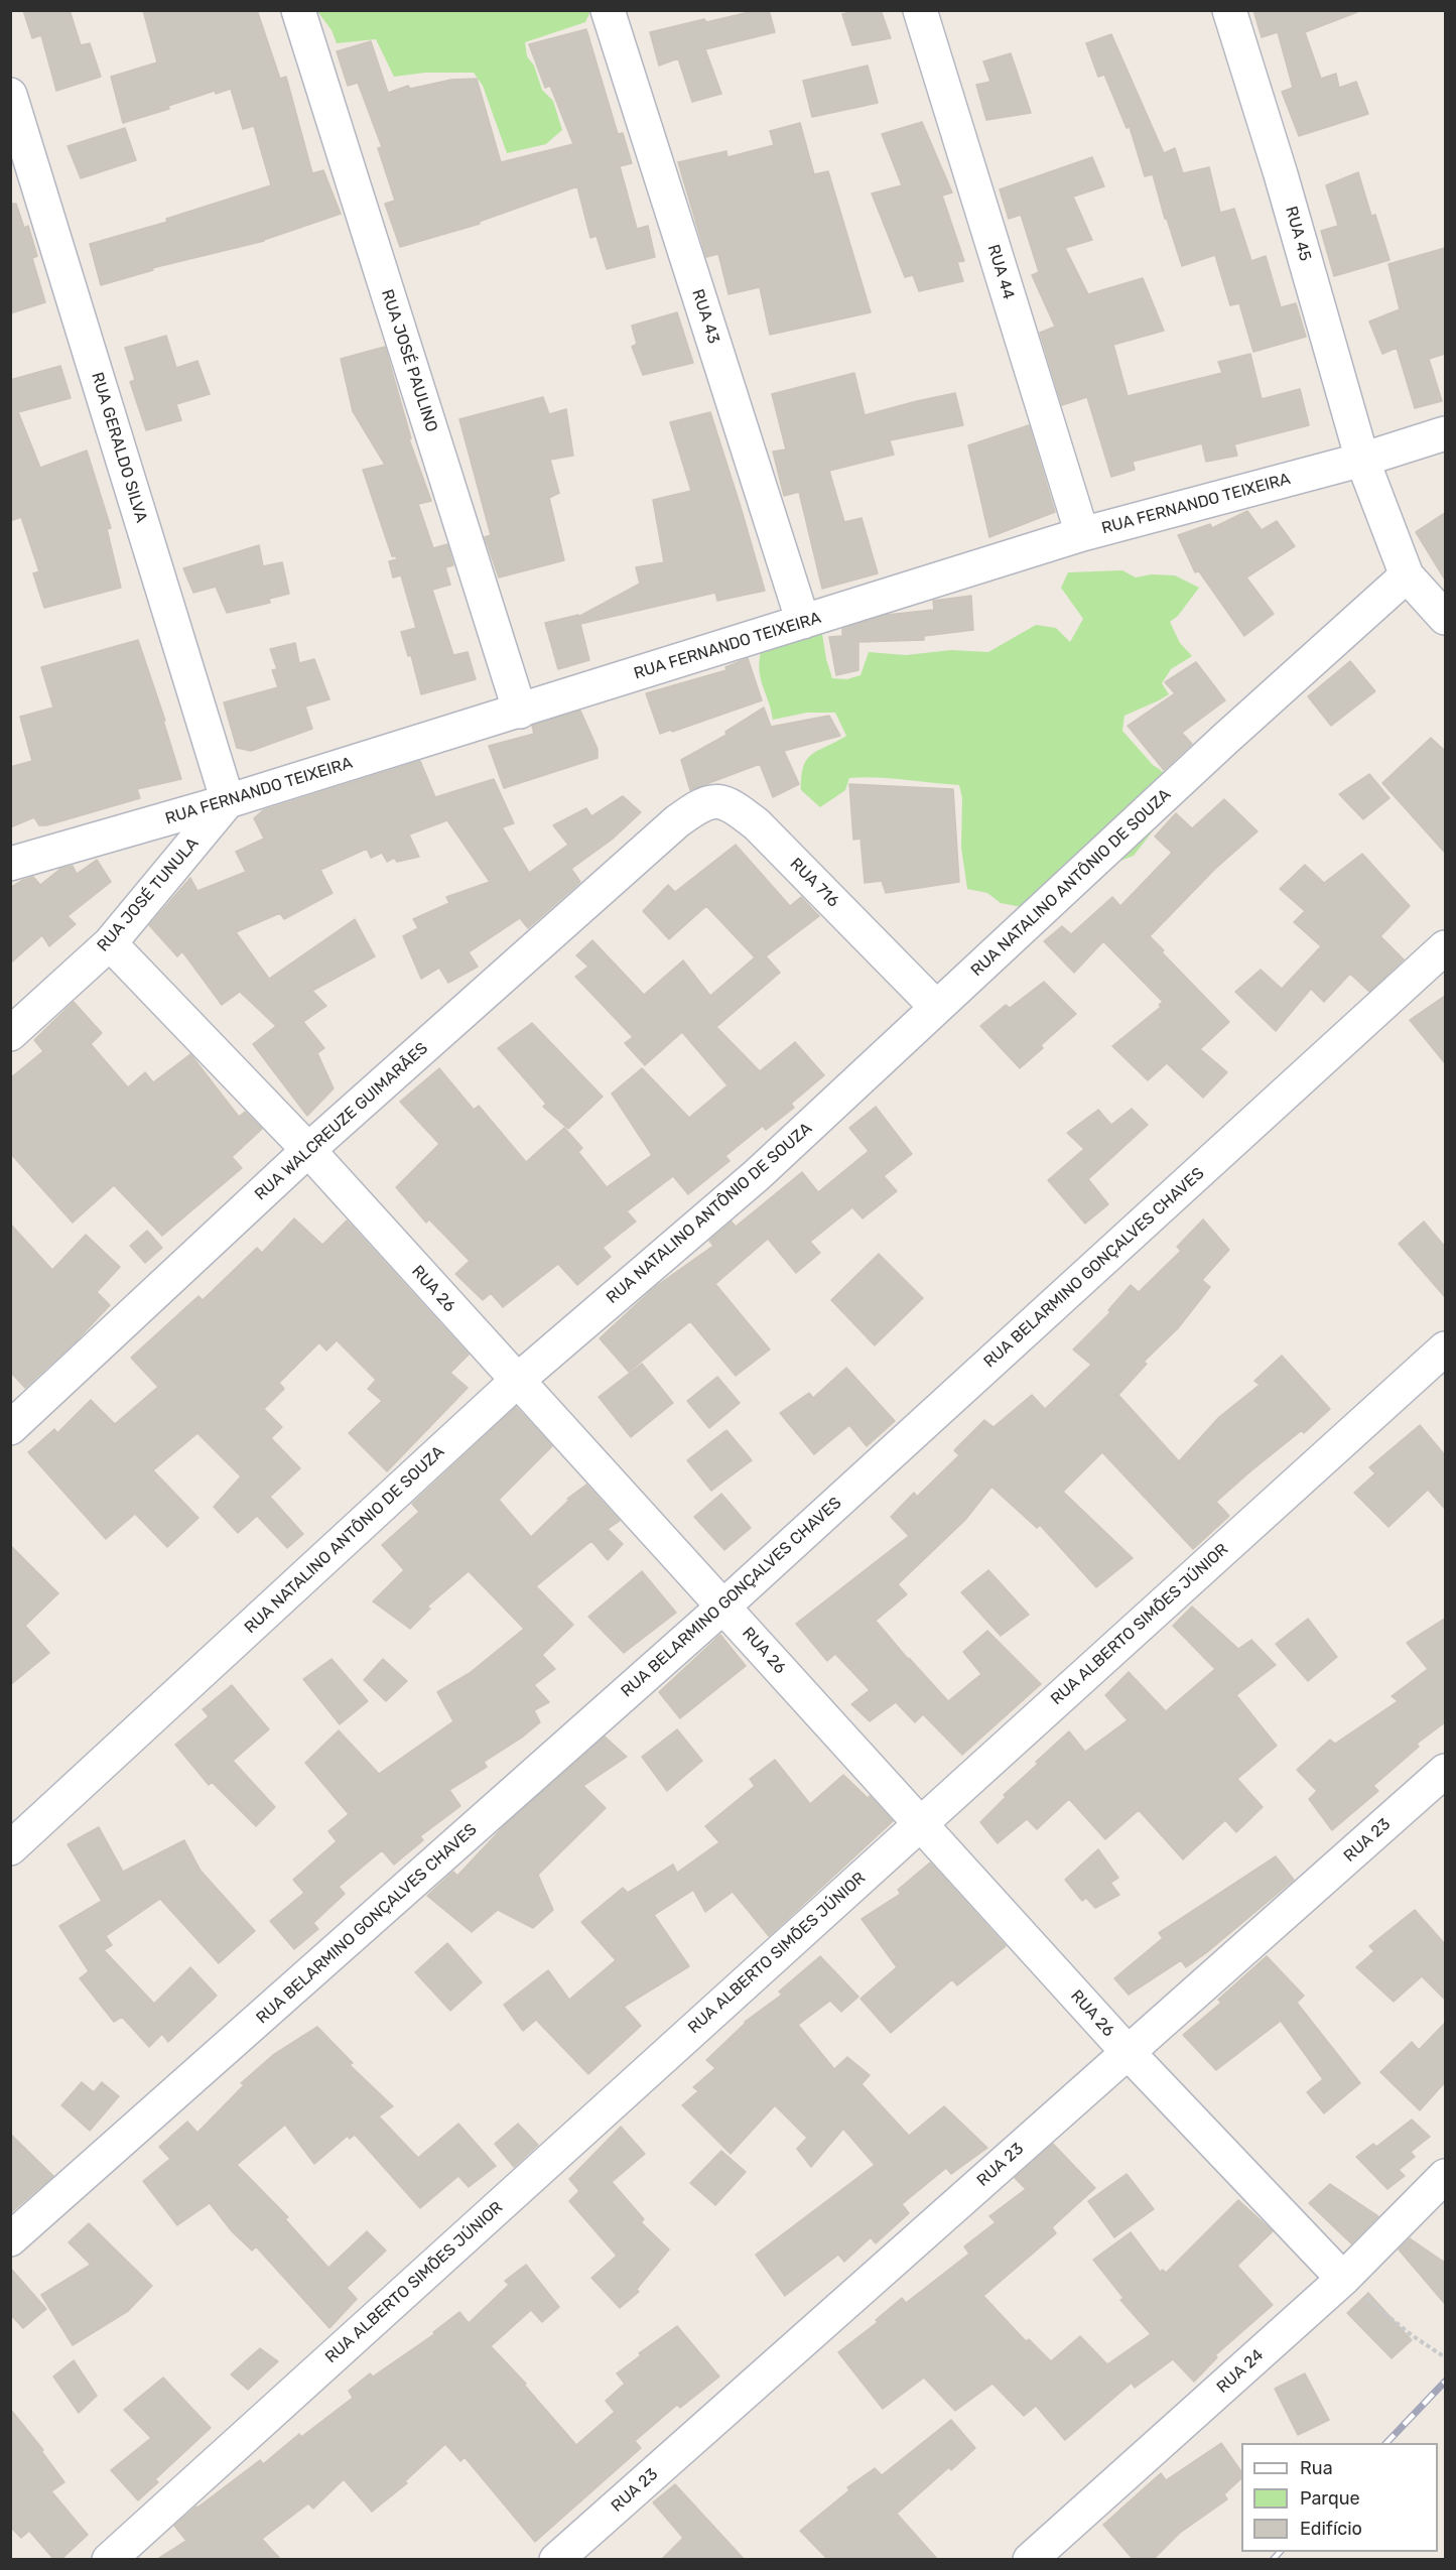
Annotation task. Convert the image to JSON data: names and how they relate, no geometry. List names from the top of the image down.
{
  "streets": {
    "street": [
      "RUA 45",
      "RUA 44",
      "RUA 43",
      "RUA JOSÉ PAULINO",
      "RUA GERALDO SILVA",
      "RUA FERNANDO TEIXEIRA",
      "RUA 716",
      "RUA NATALINO ANTÔNIO DE SOUZA",
      "RUA JOSÉ TUNULA",
      "RUA WALCREUZE GUIMARÃES",
      "RUA BELARMINO GONÇALVES CHAVES",
      "RUA 26",
      "RUA ALBERTO SIMÕES JÚNIOR",
      "RUA 23",
      "RUA 24"
    ]
  },
  "crossings": [
    ["RUA 45", "RUA FERNANDO TEIXEIRA"],
    ["RUA 45", "RUA NATALINO ANTÔNIO DE SOUZA"],
    ["RUA 44", "RUA FERNANDO TEIXEIRA"],
    ["RUA 43", "RUA FERNANDO TEIXEIRA"],
    ["RUA JOSÉ PAULINO", "RUA FERNANDO TEIXEIRA"],
    ["RUA GERALDO SILVA", "RUA FERNANDO TEIXEIRA"],
    ["RUA GERALDO SILVA", "RUA JOSÉ TUNULA"],
    ["RUA FERNANDO TEIXEIRA", "RUA JOSÉ TUNULA"],
    ["RUA 716", "RUA NATALINO ANTÔNIO DE SOUZA"],
    ["RUA 716", "RUA WALCREUZE GUIMARÃES"],
    ["RUA NATALINO ANTÔNIO DE SOUZA", "RUA 26"],
    ["RUA JOSÉ TUNULA", "RUA 26"],
    ["RUA WALCREUZE GUIMARÃES", "RUA 26"],
    ["RUA BELARMINO GONÇALVES CHAVES", "RUA 26"],
    ["RUA 26", "RUA ALBERTO SIMÕES JÚNIOR"],
    ["RUA 26", "RUA 23"],
    ["RUA 26", "RUA 24"]
  ],
  "legend": ["Rua", "Parque", "Edifício"]
}
